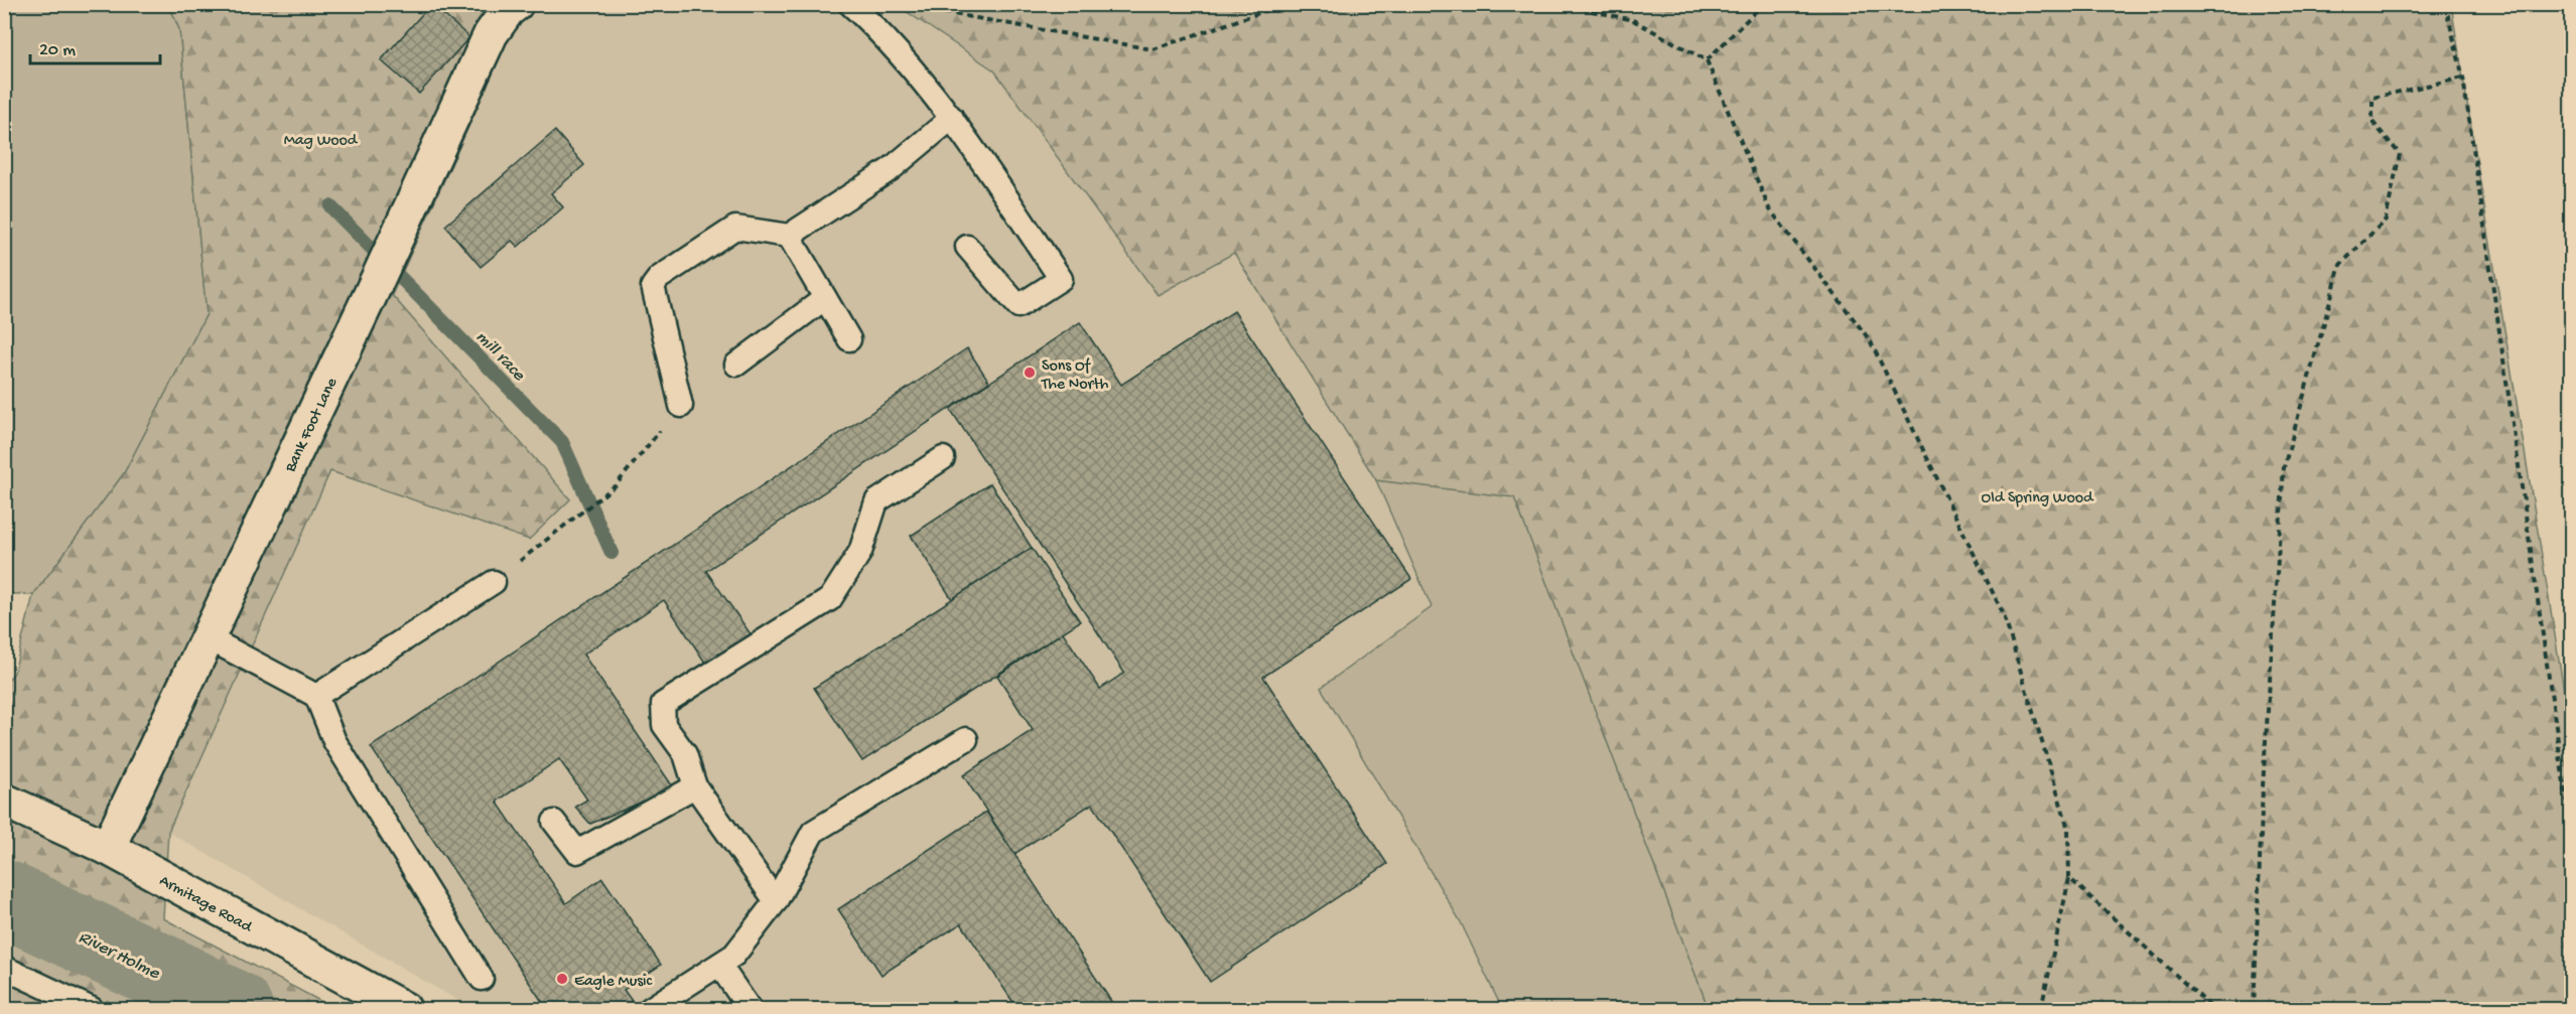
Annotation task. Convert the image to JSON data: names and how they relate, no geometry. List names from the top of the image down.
{
  "streets": {
    "street": ["Bank Foot Lane", "Armitage Road"]
  },
  "crossings": [
    ["Bank Foot Lane", "Armitage Road"]
  ],
  "water": ["mill race", "River Holme"],
  "parks": ["Mag Wood", "Old Spring Wood"],
  "places": ["Sons Of The North", "Eagle Music"],
  "scale_bar": "20 m"
}
